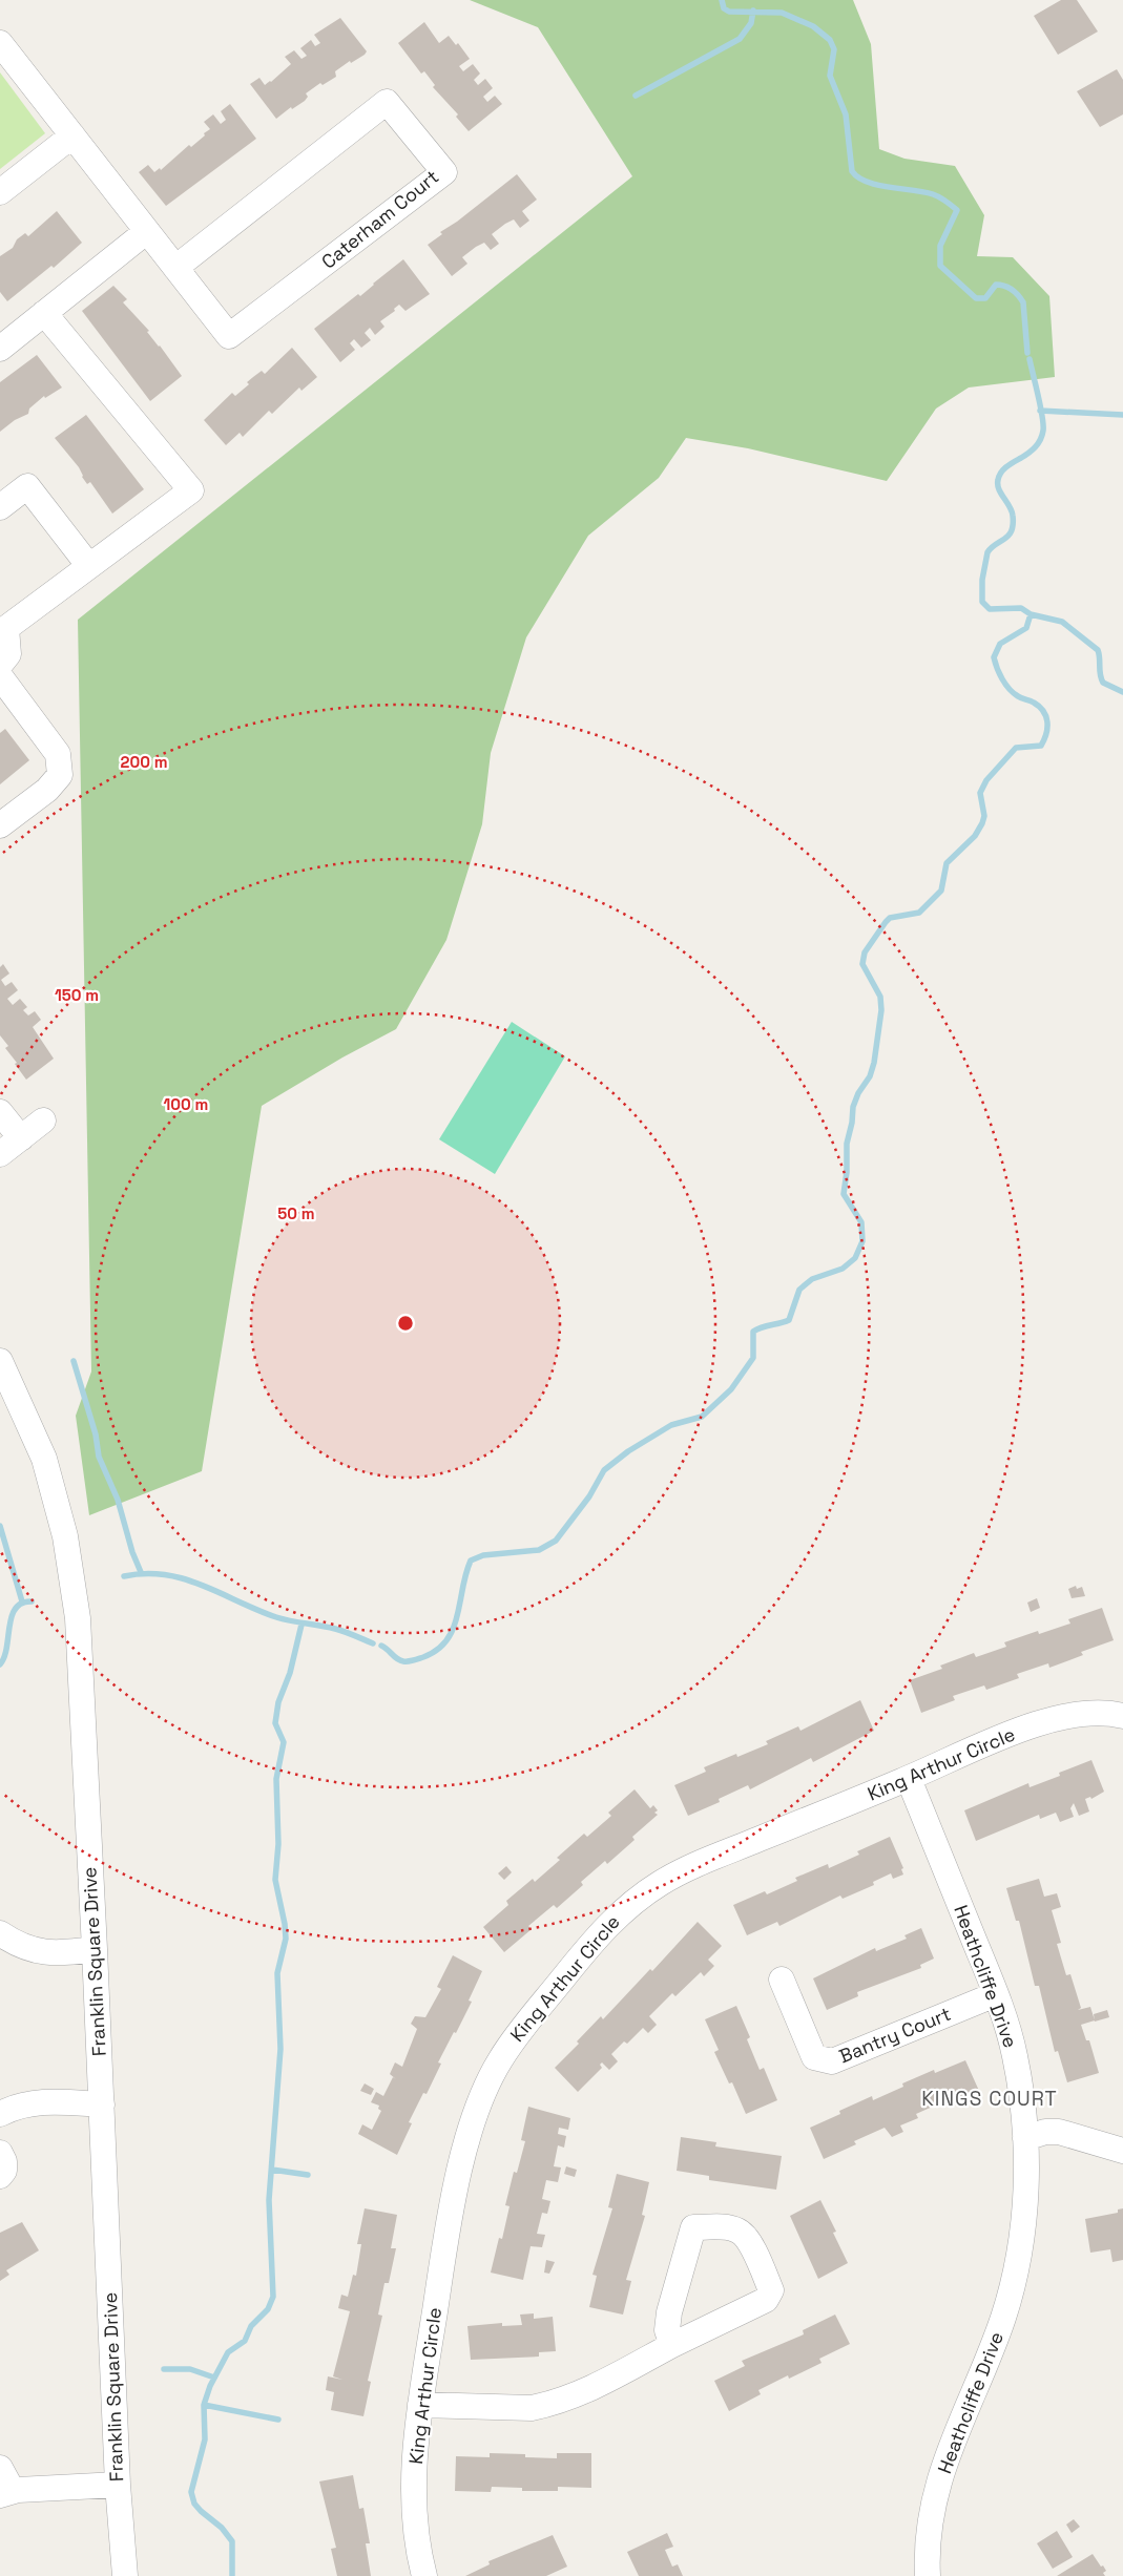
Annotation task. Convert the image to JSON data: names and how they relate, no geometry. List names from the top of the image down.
{
  "streets": {
    "street": [
      "Caterham Court",
      "King Arthur Circle",
      "Franklin Square Drive",
      "Heathcliffe Drive",
      "Bantry Court"
    ]
  },
  "crossings": [
    ["King Arthur Circle", "Heathcliffe Drive"],
    ["Heathcliffe Drive", "Bantry Court"]
  ],
  "districts": ["KINGS COURT"],
  "rings": [
    "200 m",
    "150 m",
    "100 m",
    "50 m"
  ]
}
